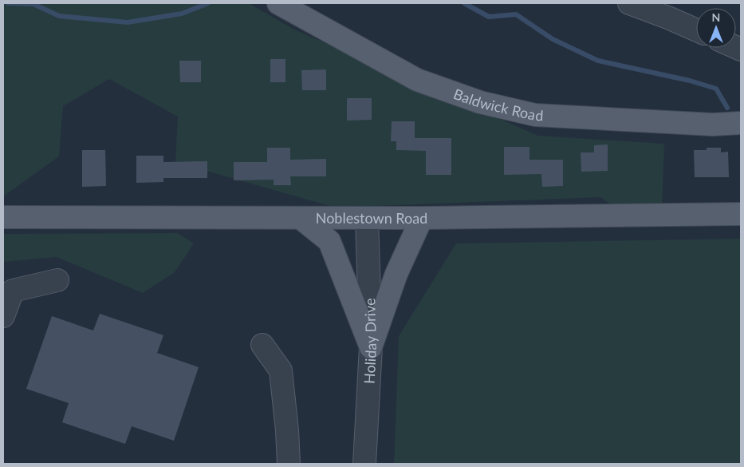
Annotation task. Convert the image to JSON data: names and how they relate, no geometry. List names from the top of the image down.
{
  "streets": {
    "main road": ["Baldwick Road", "Noblestown Road"],
    "street": ["Holiday Drive"]
  },
  "crossings": [
    ["Noblestown Road", "Holiday Drive"]
  ],
  "north": "top"
}
